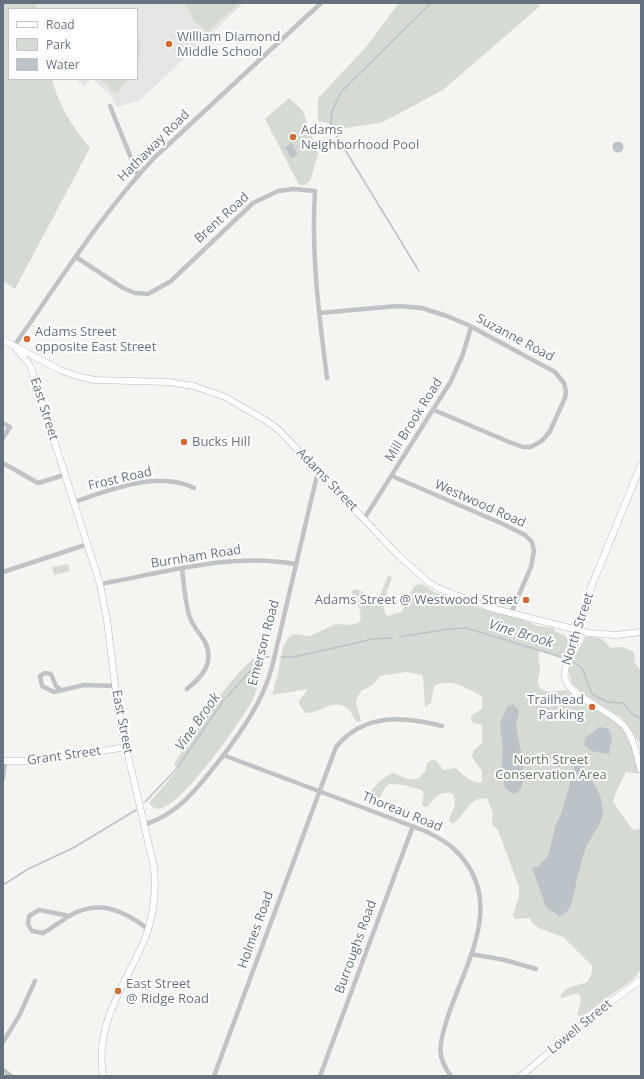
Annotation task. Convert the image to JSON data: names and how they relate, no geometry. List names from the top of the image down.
{
  "streets": {
    "street": [
      "Hathaway Road",
      "Brent Road",
      "Suzanne Road",
      "East Street",
      "Mill Brook Road",
      "Frost Road",
      "Adams Street",
      "Westwood Road",
      "Burnham Road",
      "North Street",
      "Emerson Road",
      "Grant Street",
      "Thoreau Road",
      "Holmes Road",
      "Burroughs Road",
      "Lowell Street"
    ]
  },
  "crossings": [
    ["Hathaway Road", "Brent Road"],
    ["Hathaway Road", "East Street"],
    ["Hathaway Road", "Adams Street"],
    ["Brent Road", "Suzanne Road"],
    ["Suzanne Road", "Mill Brook Road"],
    ["East Street", "Frost Road"],
    ["East Street", "Adams Street"],
    ["East Street", "Burnham Road"],
    ["East Street", "Emerson Road"],
    ["East Street", "Grant Street"],
    ["Mill Brook Road", "Adams Street"],
    ["Mill Brook Road", "Westwood Road"],
    ["Adams Street", "Westwood Road"],
    ["Adams Street", "North Street"],
    ["Adams Street", "Emerson Road"],
    ["Burnham Road", "Emerson Road"],
    ["Emerson Road", "Thoreau Road"],
    ["Thoreau Road", "Holmes Road"],
    ["Thoreau Road", "Burroughs Road"]
  ],
  "water": ["Vine Brook"],
  "parks": ["North Street Conservation Area"],
  "places": [
    "William Diamond Middle School",
    "Adams Neighborhood Pool",
    "Adams Street opposite East Street",
    "Bucks Hill",
    "Adams Street @ Westwood Street",
    "Trailhead Parking",
    "East Street @ Ridge Road"
  ],
  "legend": ["Road", "Park", "Water"]
}
